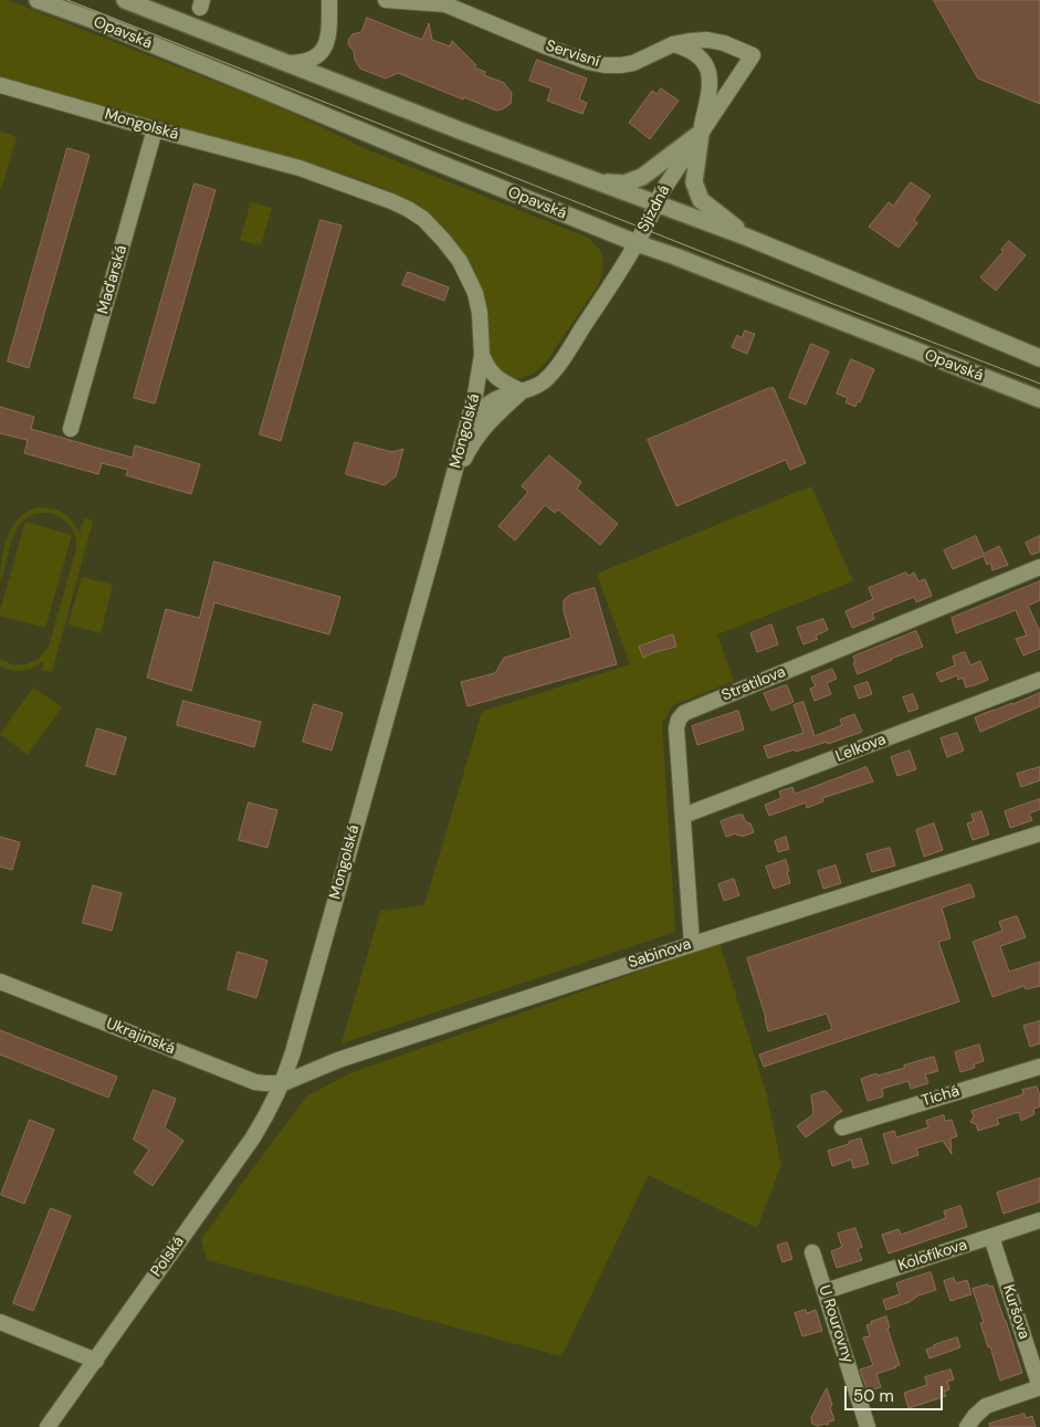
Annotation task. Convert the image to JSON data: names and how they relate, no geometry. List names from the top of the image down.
{
  "streets": {
    "main road": ["Opavská"],
    "street": [
      "Servisní",
      "Mongolská",
      "Sjízdná",
      "Maďarská",
      "Stratilova",
      "Lelkova",
      "Sabinova",
      "Ukrajinská",
      "Tichá",
      "Kolofíkova",
      "Polská",
      "Kuršova",
      "U Rourovny"
    ]
  },
  "crossings": [
    ["Opavská", "Sjízdná"],
    ["Servisní", "Sjízdná"],
    ["Mongolská", "Maďarská"],
    ["Mongolská", "Sabinova"],
    ["Mongolská", "Ukrajinská"],
    ["Mongolská", "Polská"],
    ["Stratilova", "Lelkova"],
    ["Stratilova", "Sabinova"],
    ["Sabinova", "Ukrajinská"],
    ["Sabinova", "Polská"],
    ["Ukrajinská", "Polská"],
    ["Kolofíkova", "Kuršova"],
    ["Kolofíkova", "U Rourovny"]
  ],
  "scale_bar": "50 m"
}
